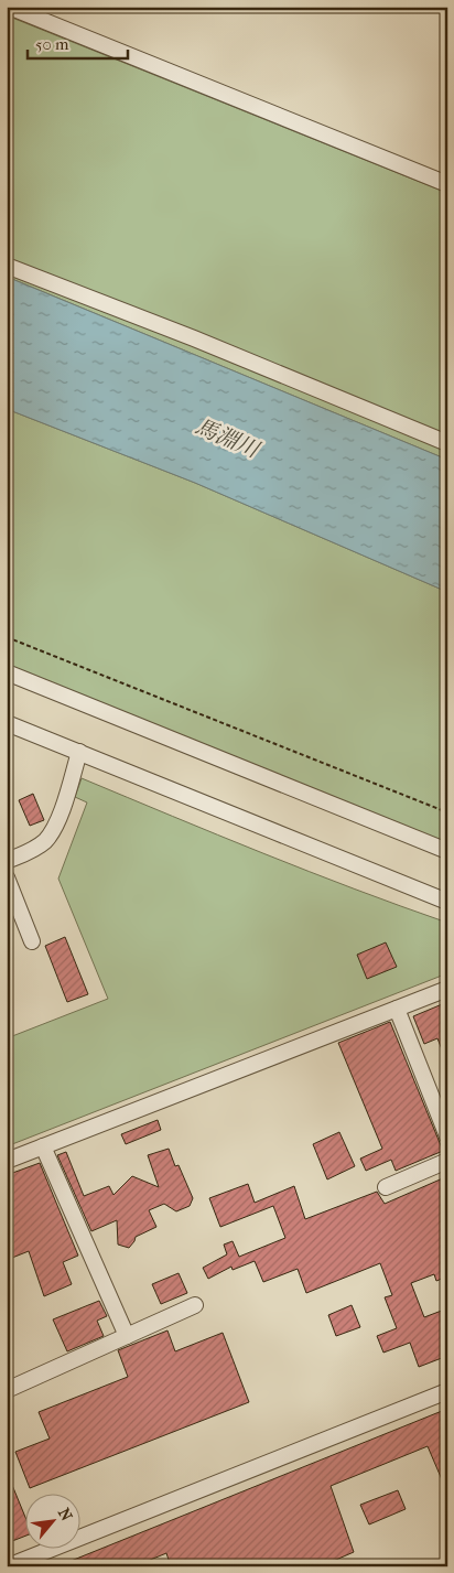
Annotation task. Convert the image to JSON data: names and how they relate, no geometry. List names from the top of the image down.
{
  "water": ["馬淵川"],
  "scale_bar": "50 m",
  "north": "top right"
}
